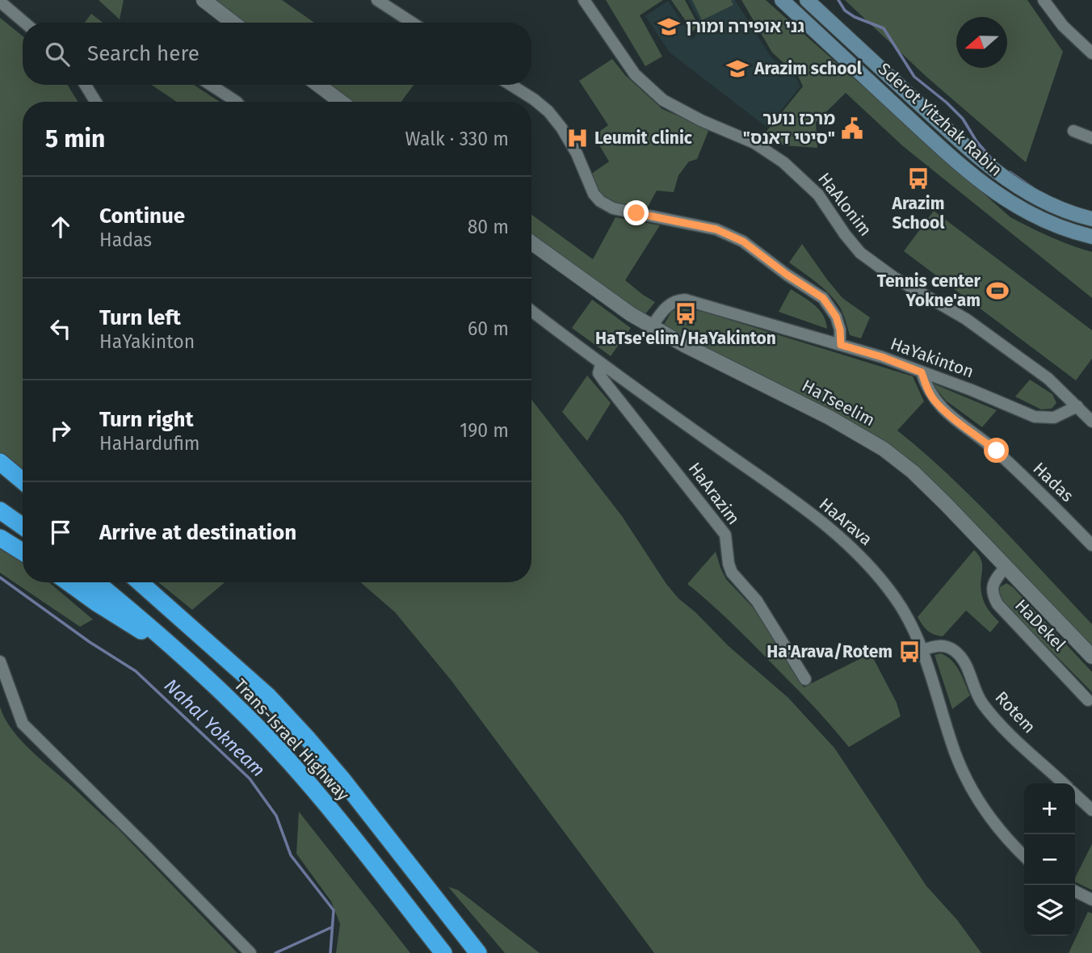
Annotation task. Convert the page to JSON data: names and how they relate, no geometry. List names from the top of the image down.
{
  "streets": {
    "highway": ["Trans-Israel Highway"],
    "main road": ["Sderot Yitzhak Rabin"],
    "street": [
      "HaAlonim",
      "HaYakinton",
      "HaTseelim",
      "Hadas",
      "HaArazim",
      "HaArava",
      "HaDekel",
      "Rotem"
    ]
  },
  "crossings": [
    ["HaAlonim", "HaYakinton"],
    ["HaYakinton", "HaTseelim"],
    ["HaYakinton", "Hadas"],
    ["HaTseelim", "HaDekel"],
    ["HaArazim", "HaArava"],
    ["HaArava", "Rotem"]
  ],
  "water": ["Nahal Yokneam"],
  "places": {
    "school or university": ["גני אופירה ומורן", "Arazim school"],
    "public building": ["מרכז נוער \"סיטי דאנס\""],
    "hospital": ["Leumit clinic"],
    "bus stop": ["Arazim School", "HaTse'elim/HaYakinton", "Ha'Arava/Rotem"],
    "sports": ["Tennis center Yokne'am"]
  },
  "north": "left",
  "page": {
    "search": "Search here",
    "heading": ["5 min", "Walk · 330 m"],
    "list": [
      ["Continue", "Hadas", "80 m"],
      ["Turn left", "HaYakinton", "60 m"],
      ["Turn right", "HaHardufim", "190 m"],
      "Arrive at destination"
    ],
    "map_buttons": ["+", "−"]
  }
}
